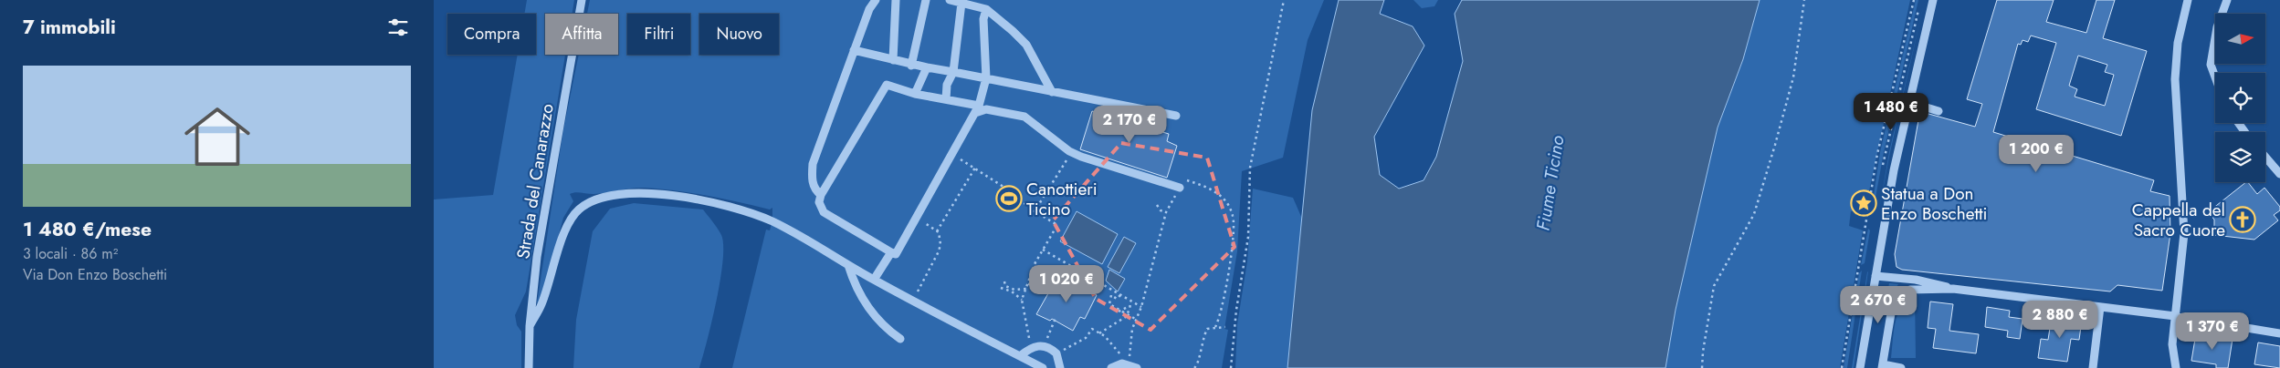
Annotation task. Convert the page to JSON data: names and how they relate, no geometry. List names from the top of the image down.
{
  "streets": {
    "street": ["Strada del Canarazzo"]
  },
  "water": ["Fiume Ticino"],
  "places": {
    "sports": ["Canottieri Ticino"],
    "place": ["Statua a Don Enzo Boschetti"],
    "church": ["Cappella del Sacro Cuore"]
  },
  "north": "right",
  "page": {
    "heading": "7 immobili",
    "chip": [
      "Compra",
      "Affitta",
      "Filtri",
      "Nuovo"
    ],
    "list": [
      {
        "name": "1 480 €/mese",
        "note": "3 locali · 86 m² · Via Don Enzo Boschetti"
      }
    ],
    "price": [
      "1 480 €",
      "2 170 €",
      "1 200 €",
      "1 020 €",
      "2 670 €",
      "2 880 €",
      "1 370 €"
    ]
  }
}
